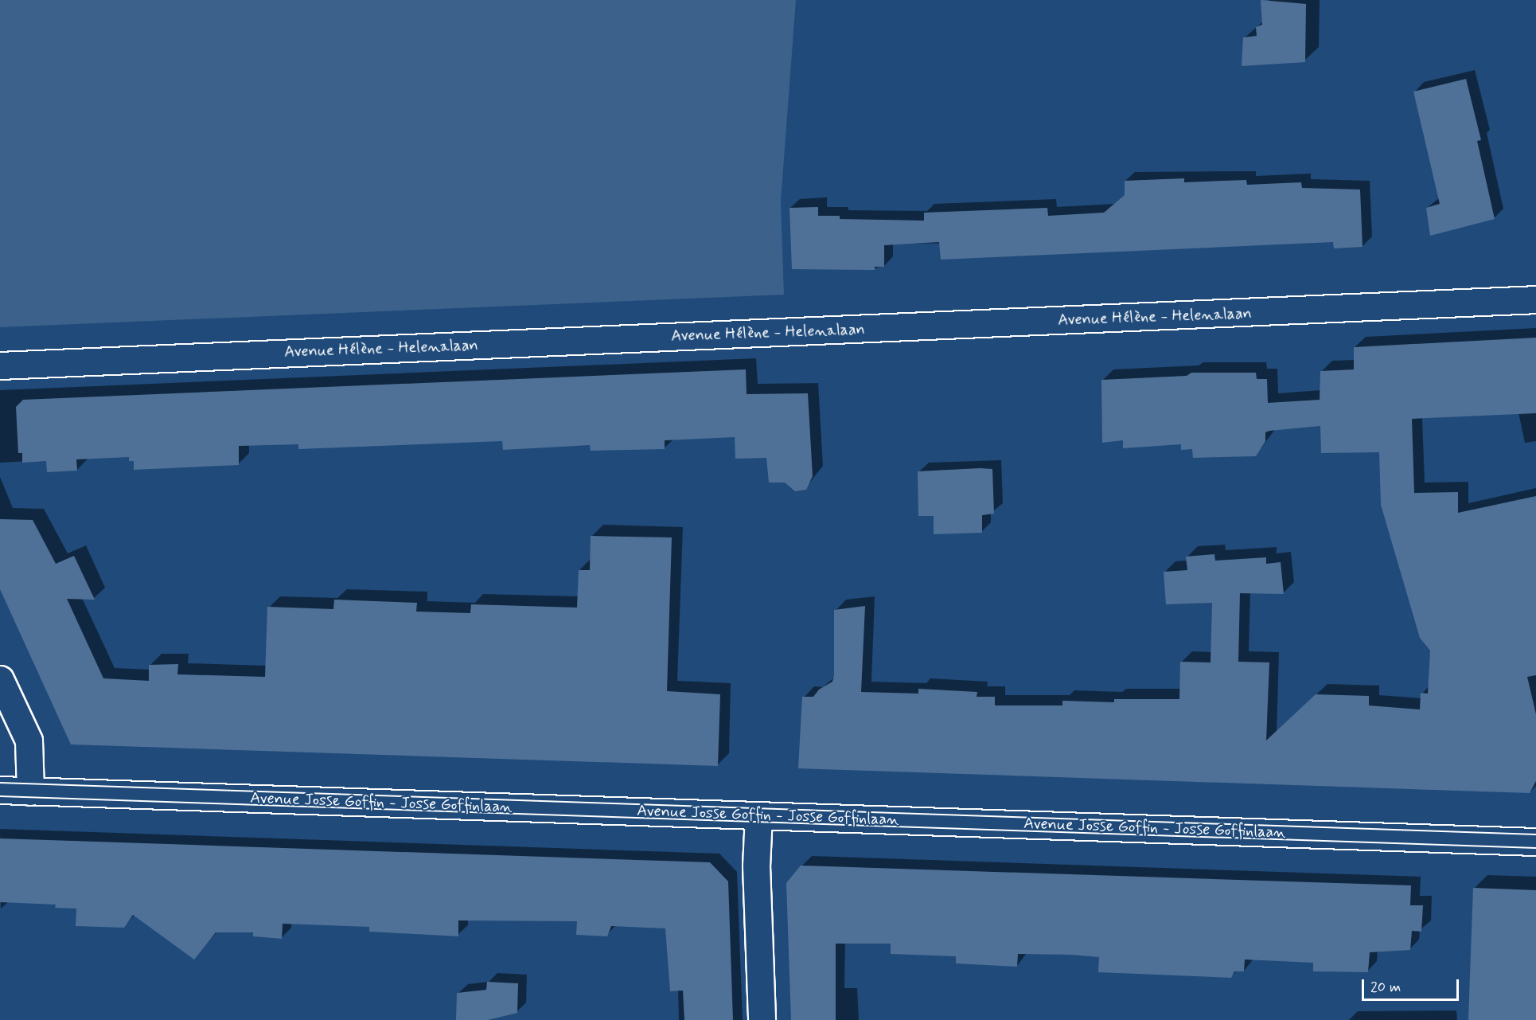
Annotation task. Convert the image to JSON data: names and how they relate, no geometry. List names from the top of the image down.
{
  "streets": {
    "street": ["Avenue Hélène - Helenalaan", "Avenue Josse Goffin - Josse Goffinlaan"]
  },
  "scale_bar": "20 m"
}
